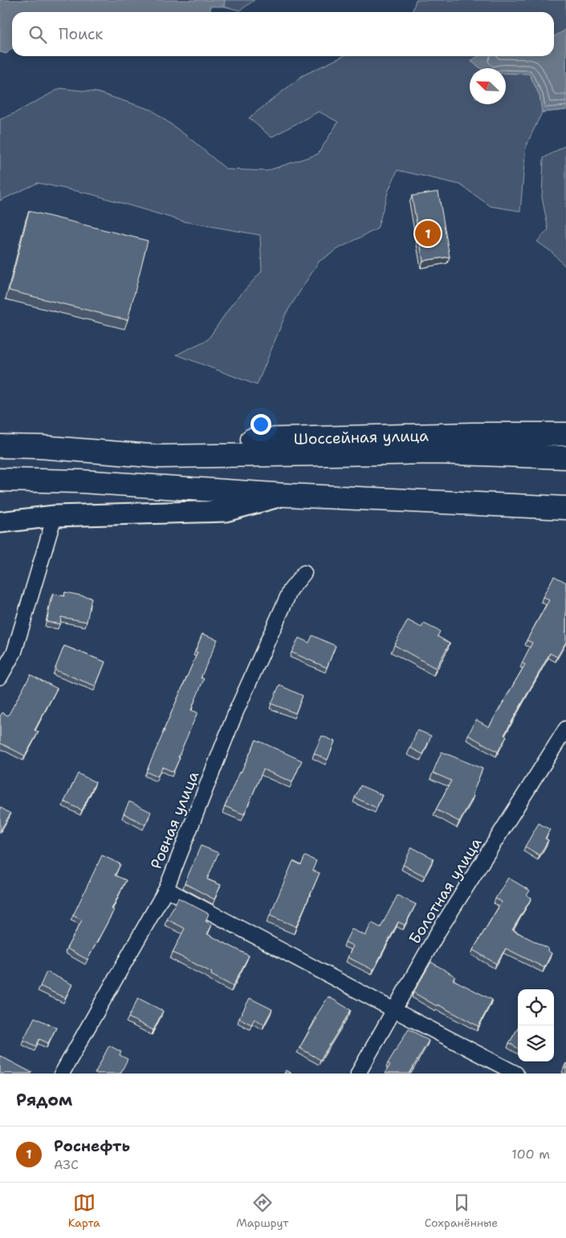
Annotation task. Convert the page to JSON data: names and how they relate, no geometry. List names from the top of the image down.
{
  "streets": {
    "main road": ["Шоссейная улица"],
    "street": ["Ровная улица", "Болотная улица"]
  },
  "north": "top left",
  "page": {
    "search": "Поиск",
    "pins": "1",
    "heading": "Рядом",
    "list": [
      {
        "mark": "1",
        "name": "Роснефть",
        "note": "АЗС",
        "value": "100 m"
      }
    ],
    "nav": ["Карта", "Маршрут", "Сохранённые"]
  }
}
